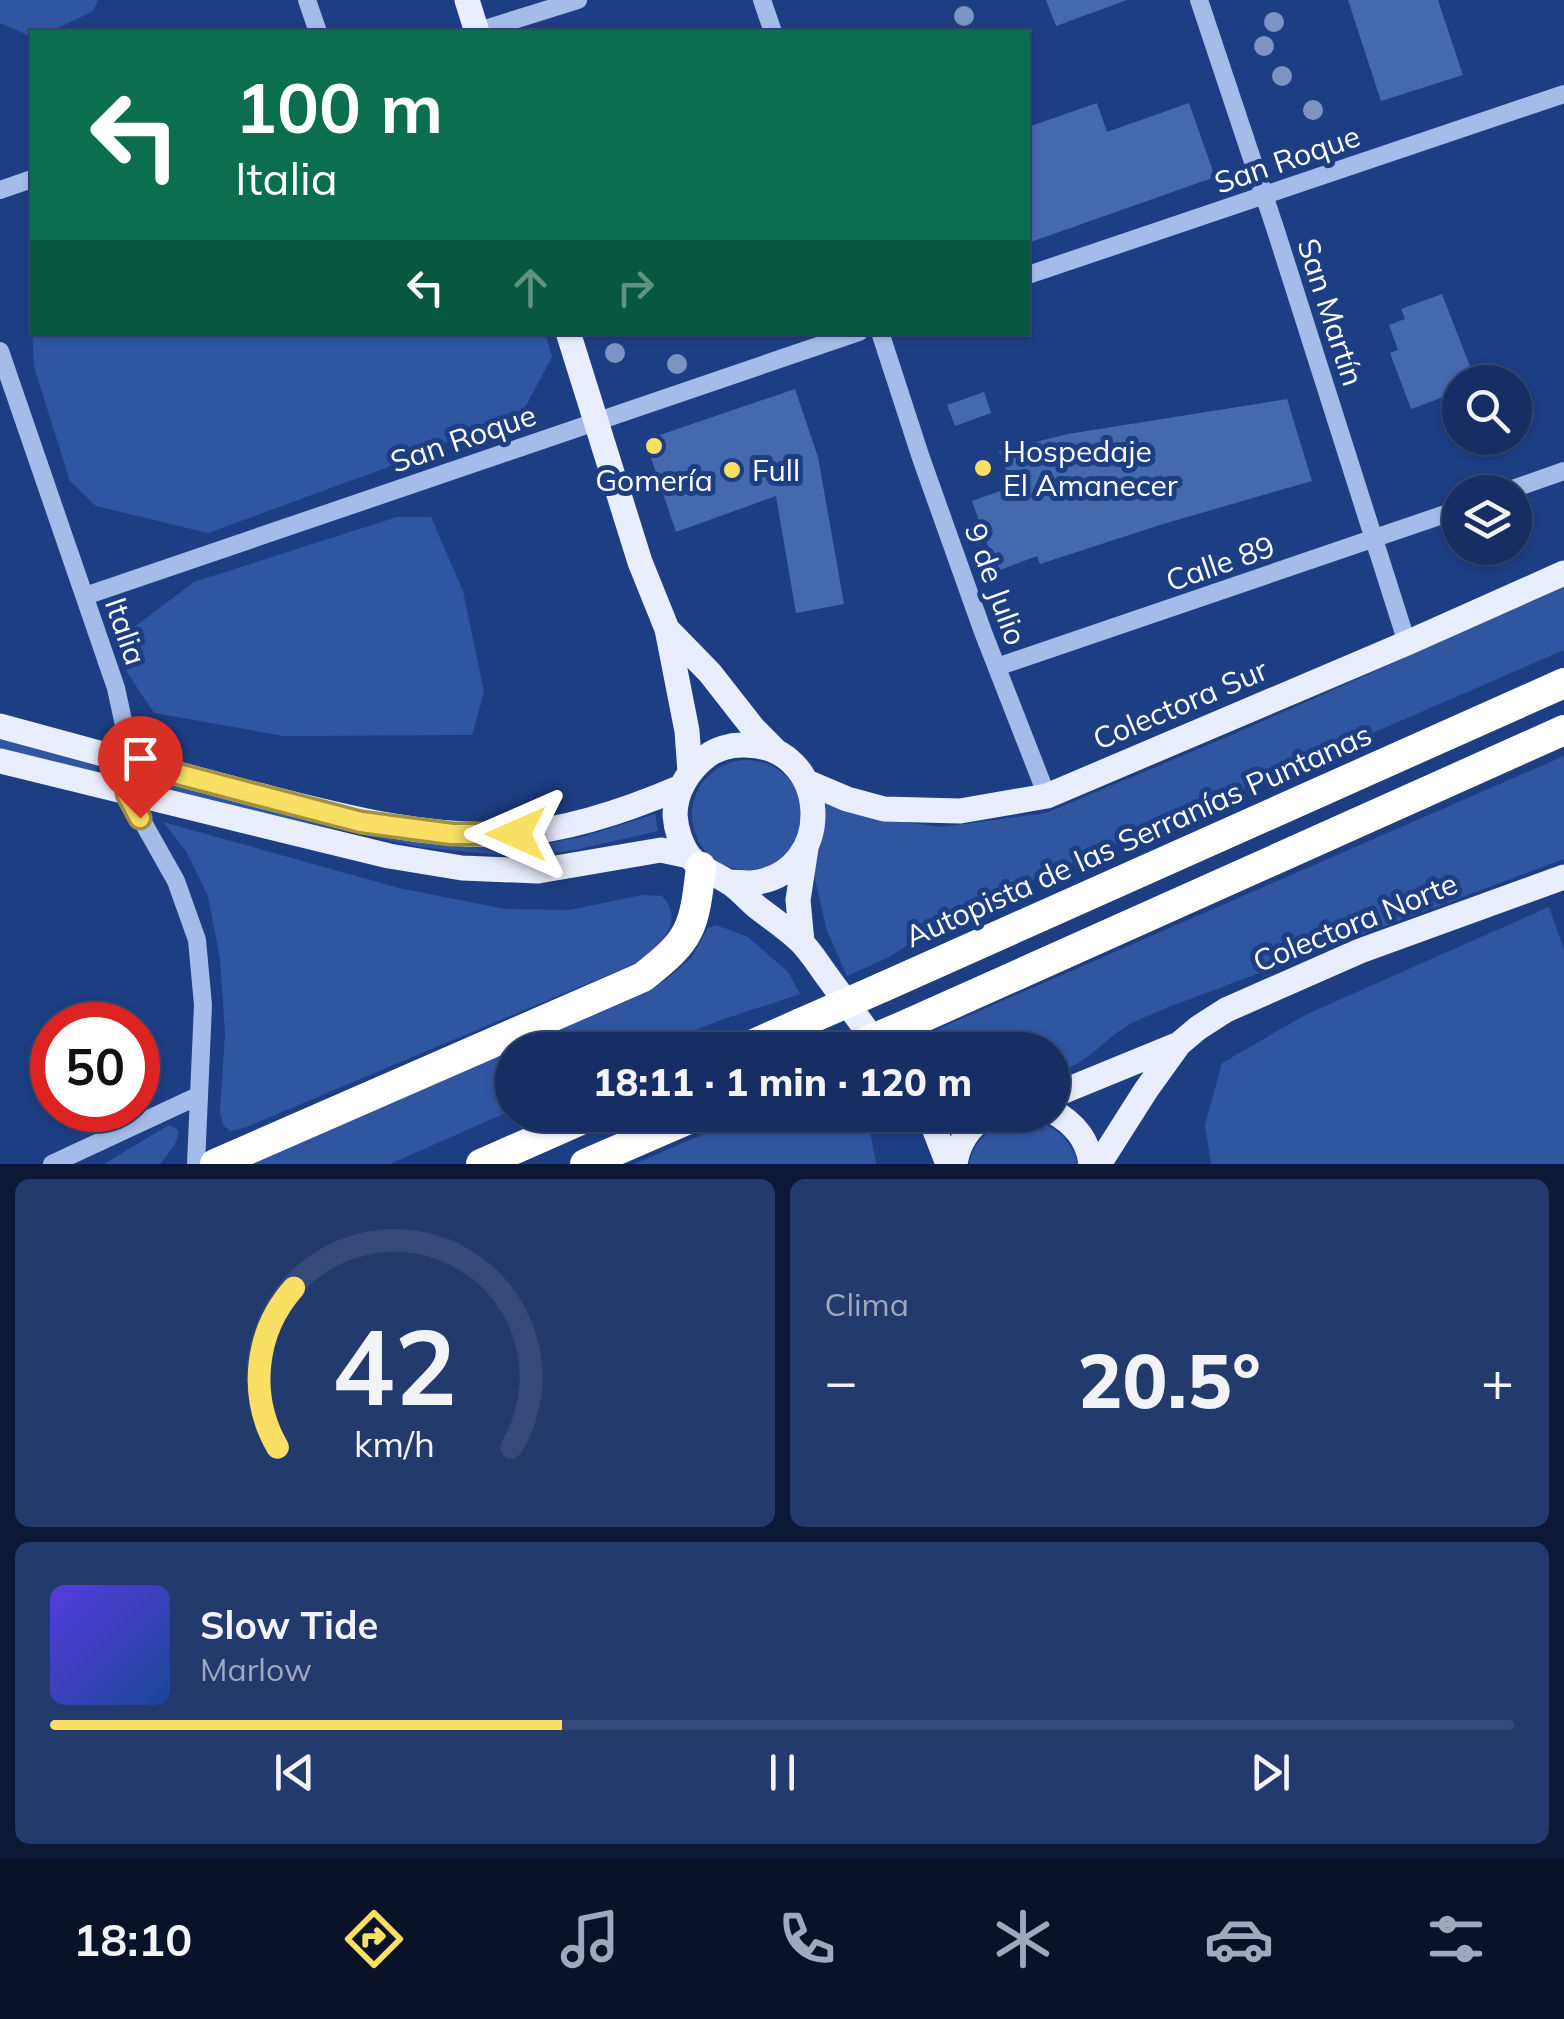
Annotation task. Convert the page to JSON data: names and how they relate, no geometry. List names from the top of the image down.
{
  "streets": {
    "highway": ["Autopista de las Serranías Puntanas"],
    "main road": ["Colectora Sur", "Colectora Norte"],
    "street": [
      "San Roque",
      "San Martín",
      "Calle 89",
      "9 de Julio",
      "Italia"
    ]
  },
  "crossings": [
    ["San Roque", "San Martín"],
    ["San Roque", "Italia"],
    ["San Martín", "Calle 89"],
    ["San Martín", "Colectora Sur"],
    ["Calle 89", "9 de Julio"],
    ["9 de Julio", "Colectora Sur"]
  ],
  "places": ["Gomería", "Hospedaje El Amanecer", "Full"],
  "page": {
    "turn": ["100 m", "Italia"],
    "limit": "50",
    "trip": "18:11 · 1 min · 120 m",
    "tile": "Clima",
    "heat": ["−", "20.5°", "+"],
    "song": ["Slow Tide", "Marlow"],
    "tabs": "18:10",
    "gauge": ["42", "km/h"]
  }
}
